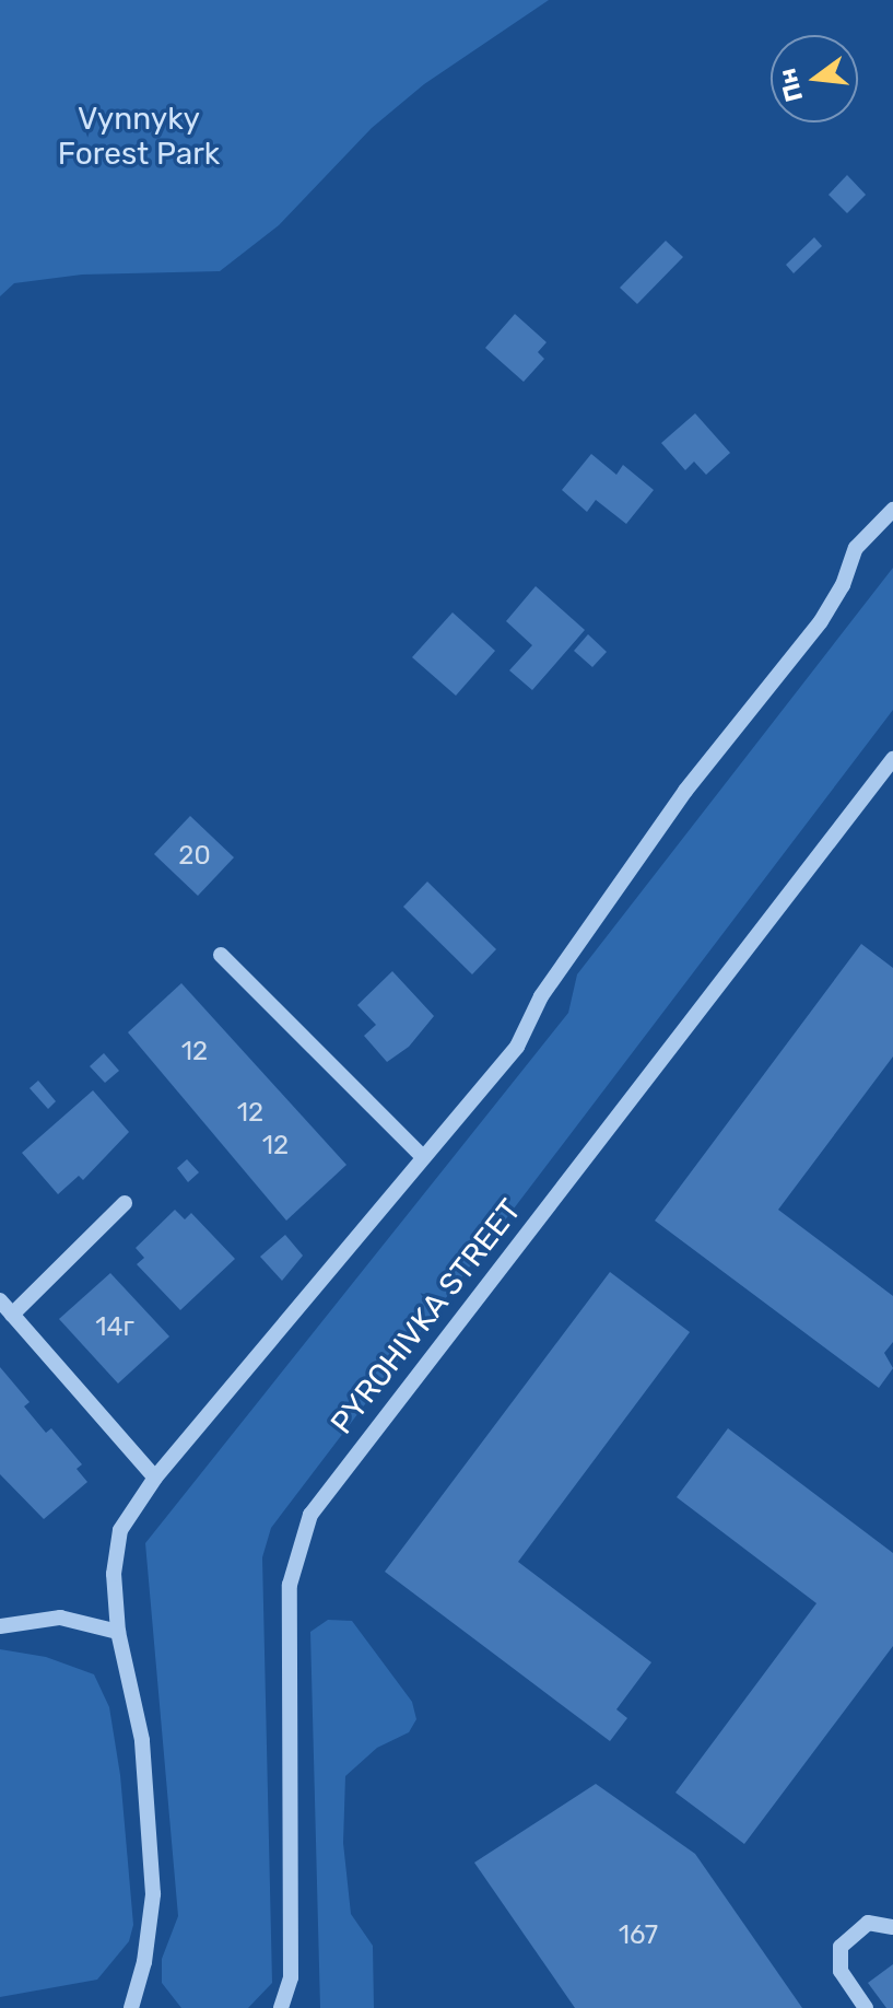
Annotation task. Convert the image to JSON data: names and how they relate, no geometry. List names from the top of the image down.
{
  "streets": {
    "street": ["PYROHIVKA STREET"]
  },
  "parks": ["Vynnyky Forest Park"],
  "house_numbers": [
    "20",
    "12",
    "12",
    "12",
    "14г",
    "167"
  ],
  "north": "left"
}
